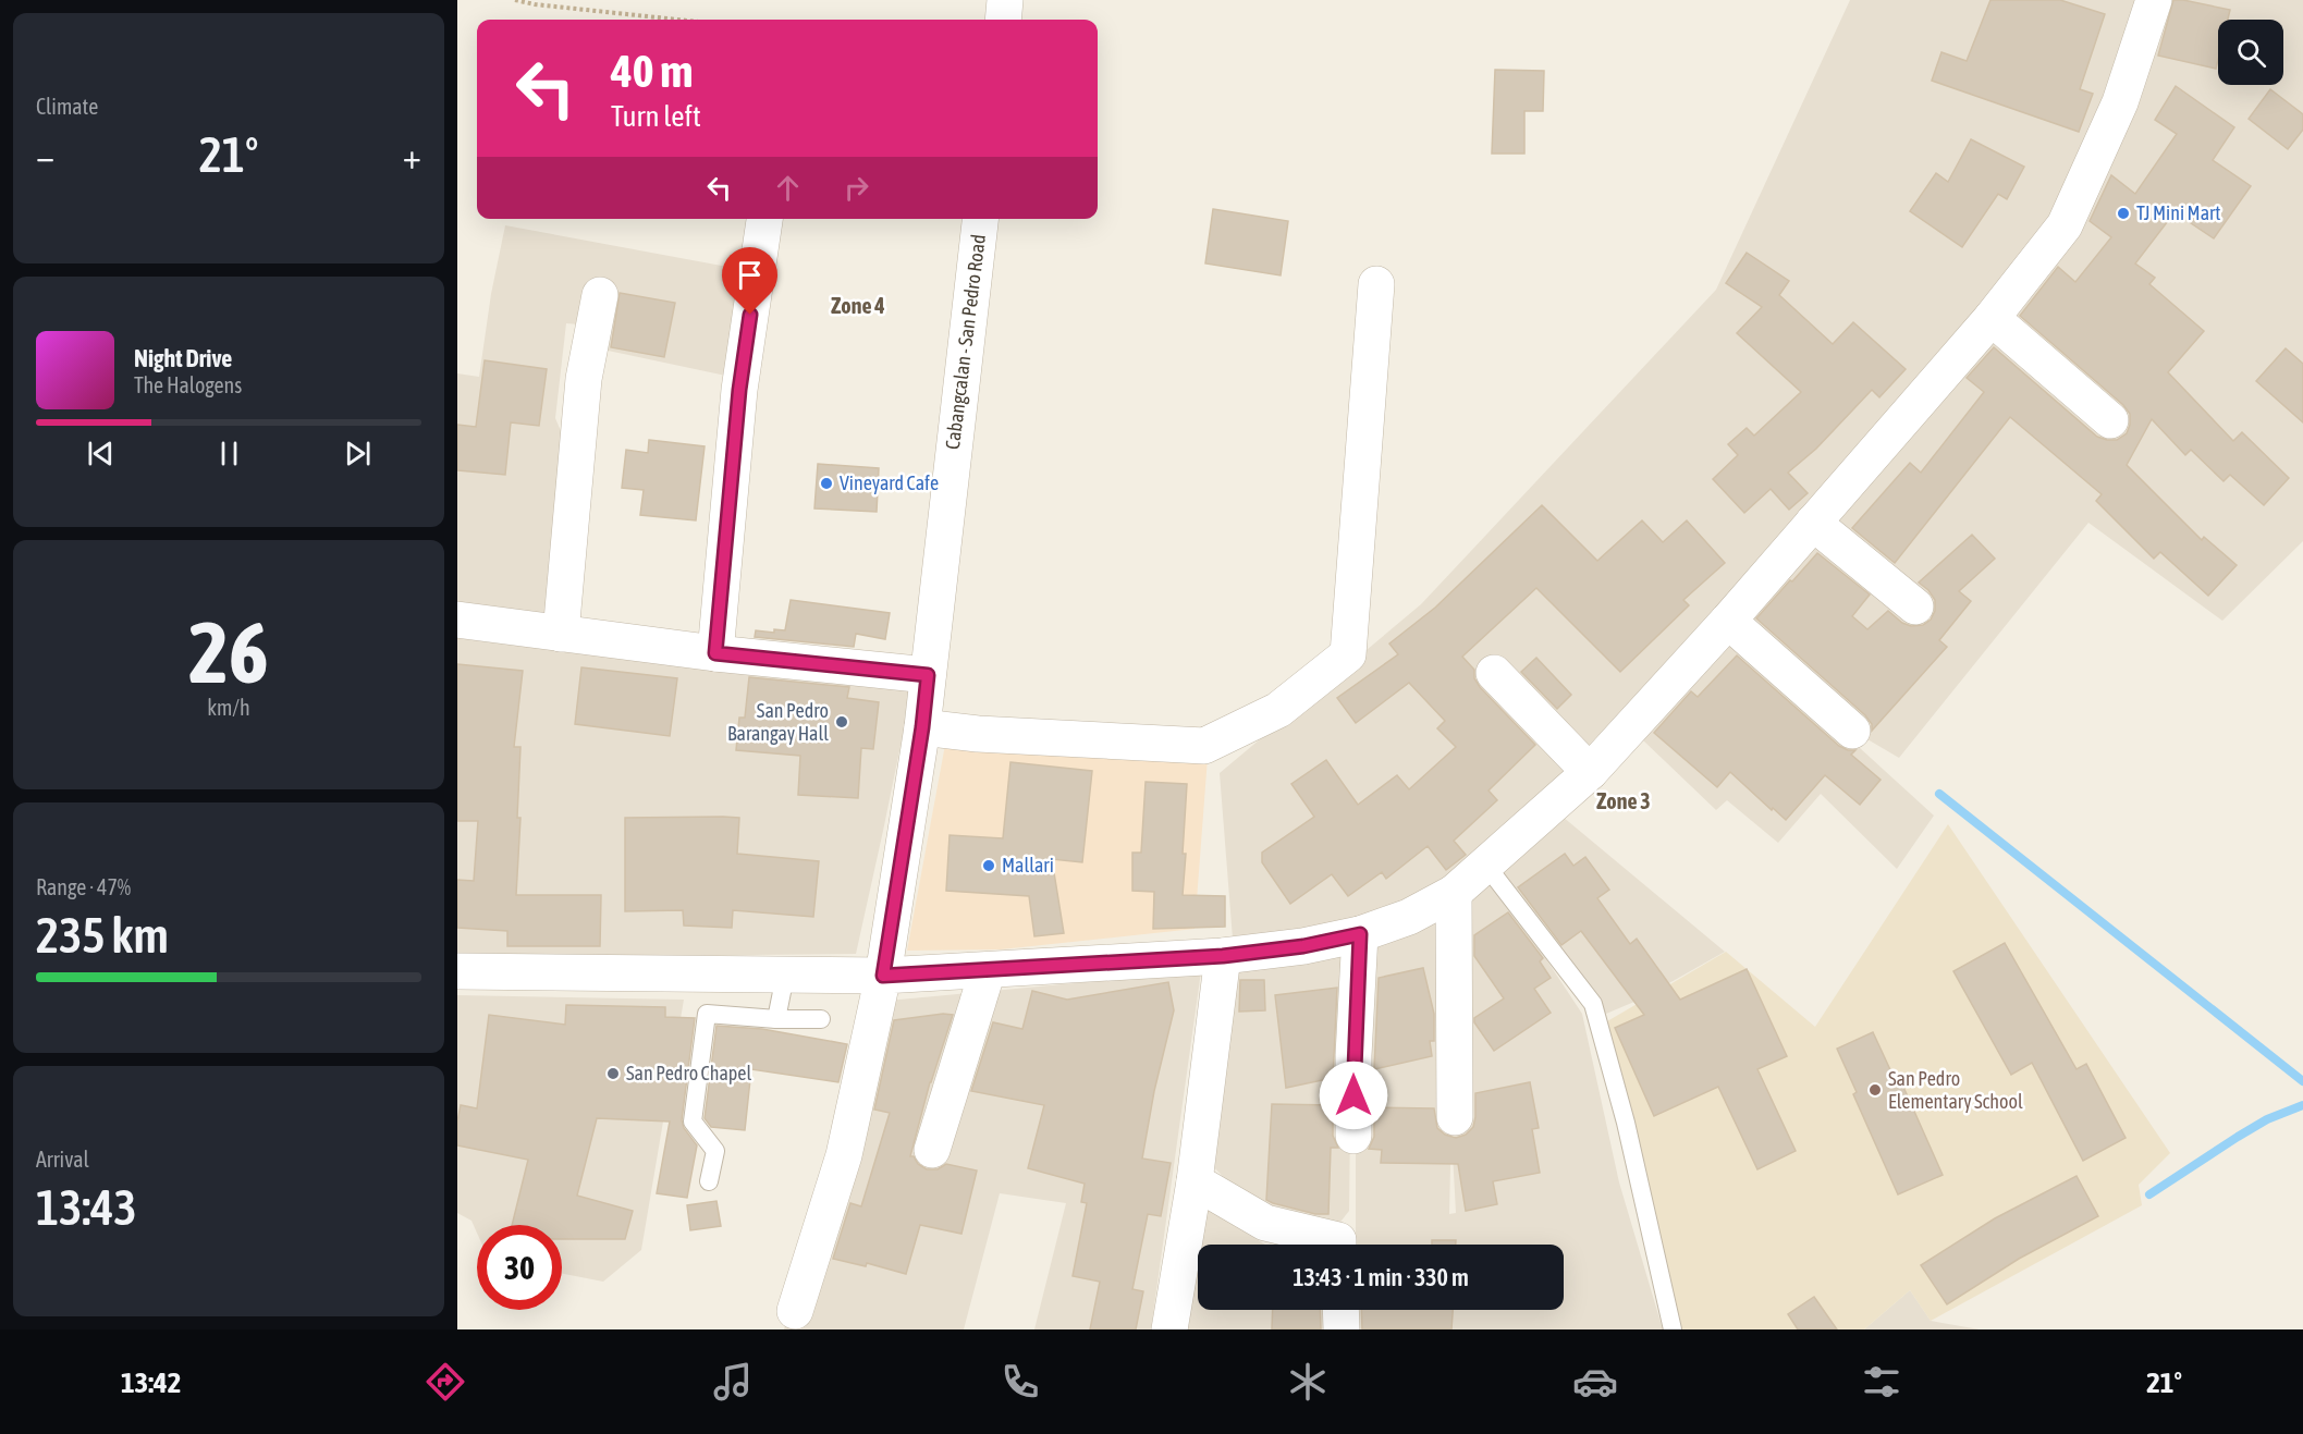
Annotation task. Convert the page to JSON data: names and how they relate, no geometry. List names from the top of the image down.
{
  "streets": {
    "street": ["Cabangcalan - San Pedro Road"]
  },
  "districts": ["Zone 4", "Zone 3"],
  "places": [
    "TJ Mini Mart",
    "Vineyard Cafe",
    "San Pedro Barangay Hall",
    "Mallari",
    "San Pedro Chapel",
    "San Pedro Elementary School"
  ],
  "page": {
    "tile": [
      "Climate",
      ["26", "km/h"],
      ["Range · 47%", "235 km"],
      ["Arrival", "13:43"]
    ],
    "turn": ["40 m", "Turn left"],
    "heat": ["−", "21°", "+"],
    "song": ["Night Drive", "The Halogens"],
    "limit": "30",
    "trip": "13:43 · 1 min · 330 m",
    "tabs": ["13:42", "21°"]
  }
}
